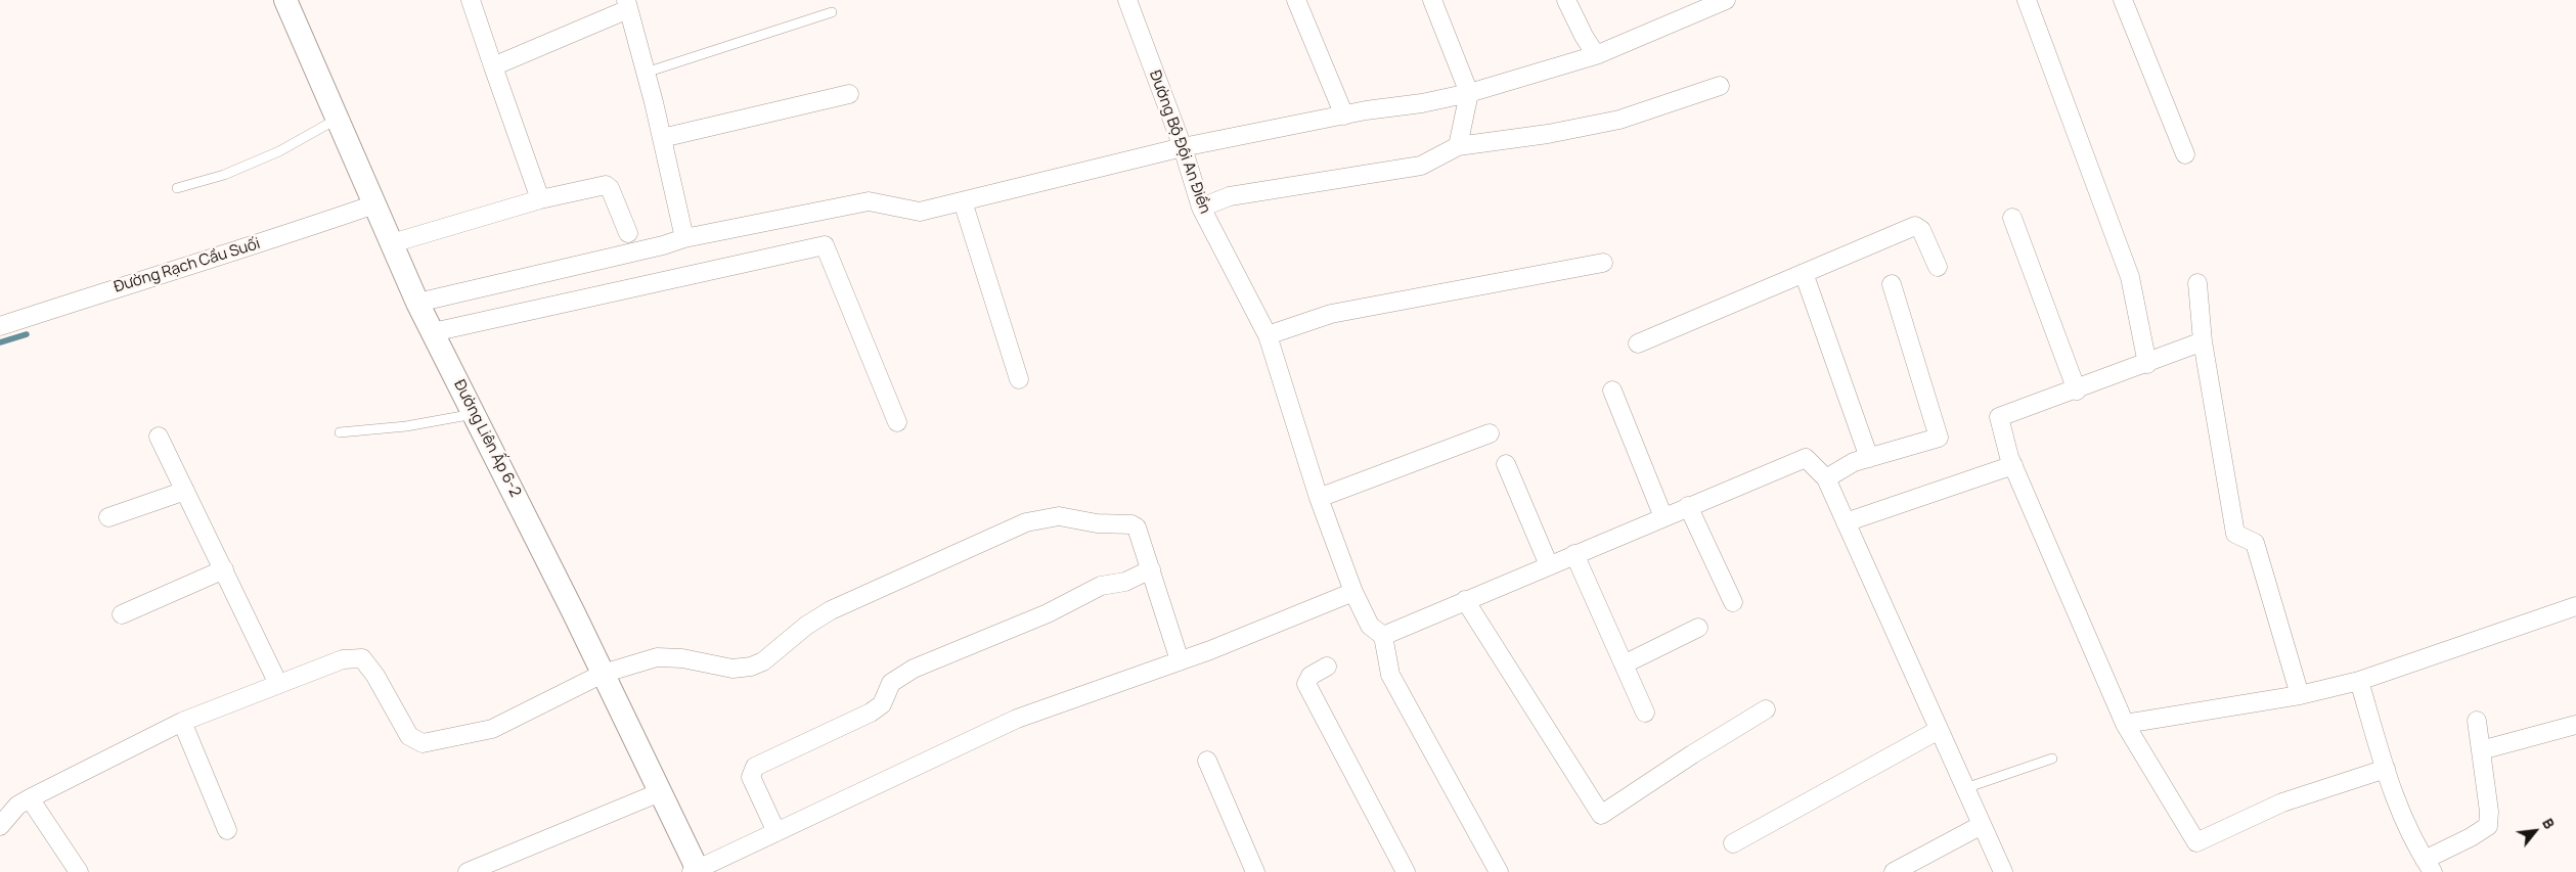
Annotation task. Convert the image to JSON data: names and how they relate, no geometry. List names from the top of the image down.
{
  "streets": {
    "street": ["Đường Bộ Đội An Điền", "Đường Rạch Cầu Suối", "Đường Liên Ấp 6-2"]
  },
  "crossings": [
    ["Đường Rạch Cầu Suối", "Đường Liên Ấp 6-2"]
  ],
  "north": "top right"
}
